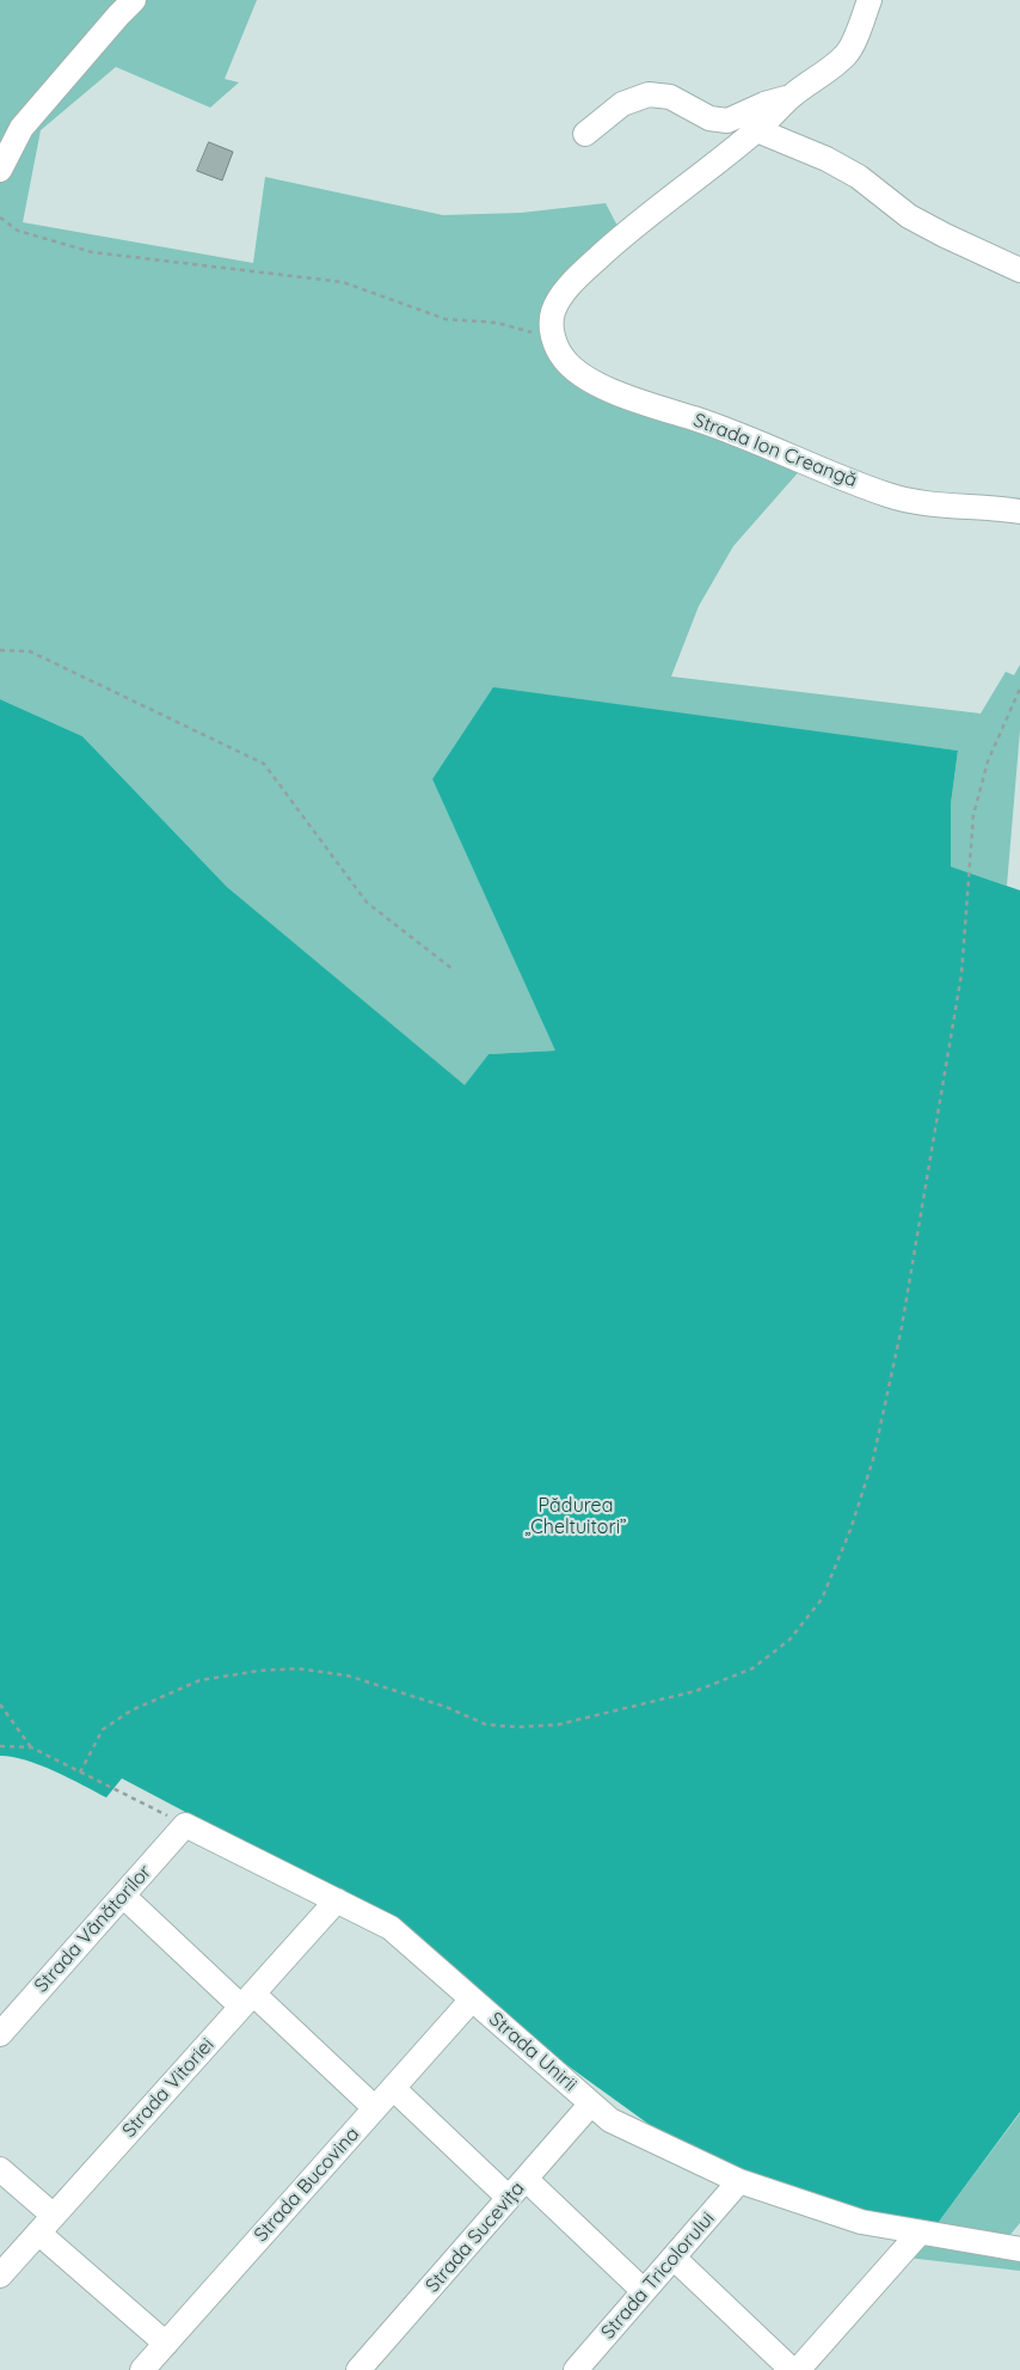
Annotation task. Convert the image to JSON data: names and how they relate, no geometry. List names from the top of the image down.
{
  "streets": {
    "street": [
      "Strada Ion Creangă",
      "Strada Vânătorilor",
      "Strada Unirii",
      "Strada Vitoriei",
      "Strada Bucovina",
      "Strada Sucevița",
      "Strada Tricolorului"
    ]
  },
  "crossings": [
    ["Strada Vânătorilor", "Strada Unirii"],
    ["Strada Unirii", "Strada Vitoriei"],
    ["Strada Unirii", "Strada Bucovina"],
    ["Strada Unirii", "Strada Sucevița"],
    ["Strada Unirii", "Strada Tricolorului"]
  ],
  "parks": ["Pădurea „Cheltuitori”"]
}
